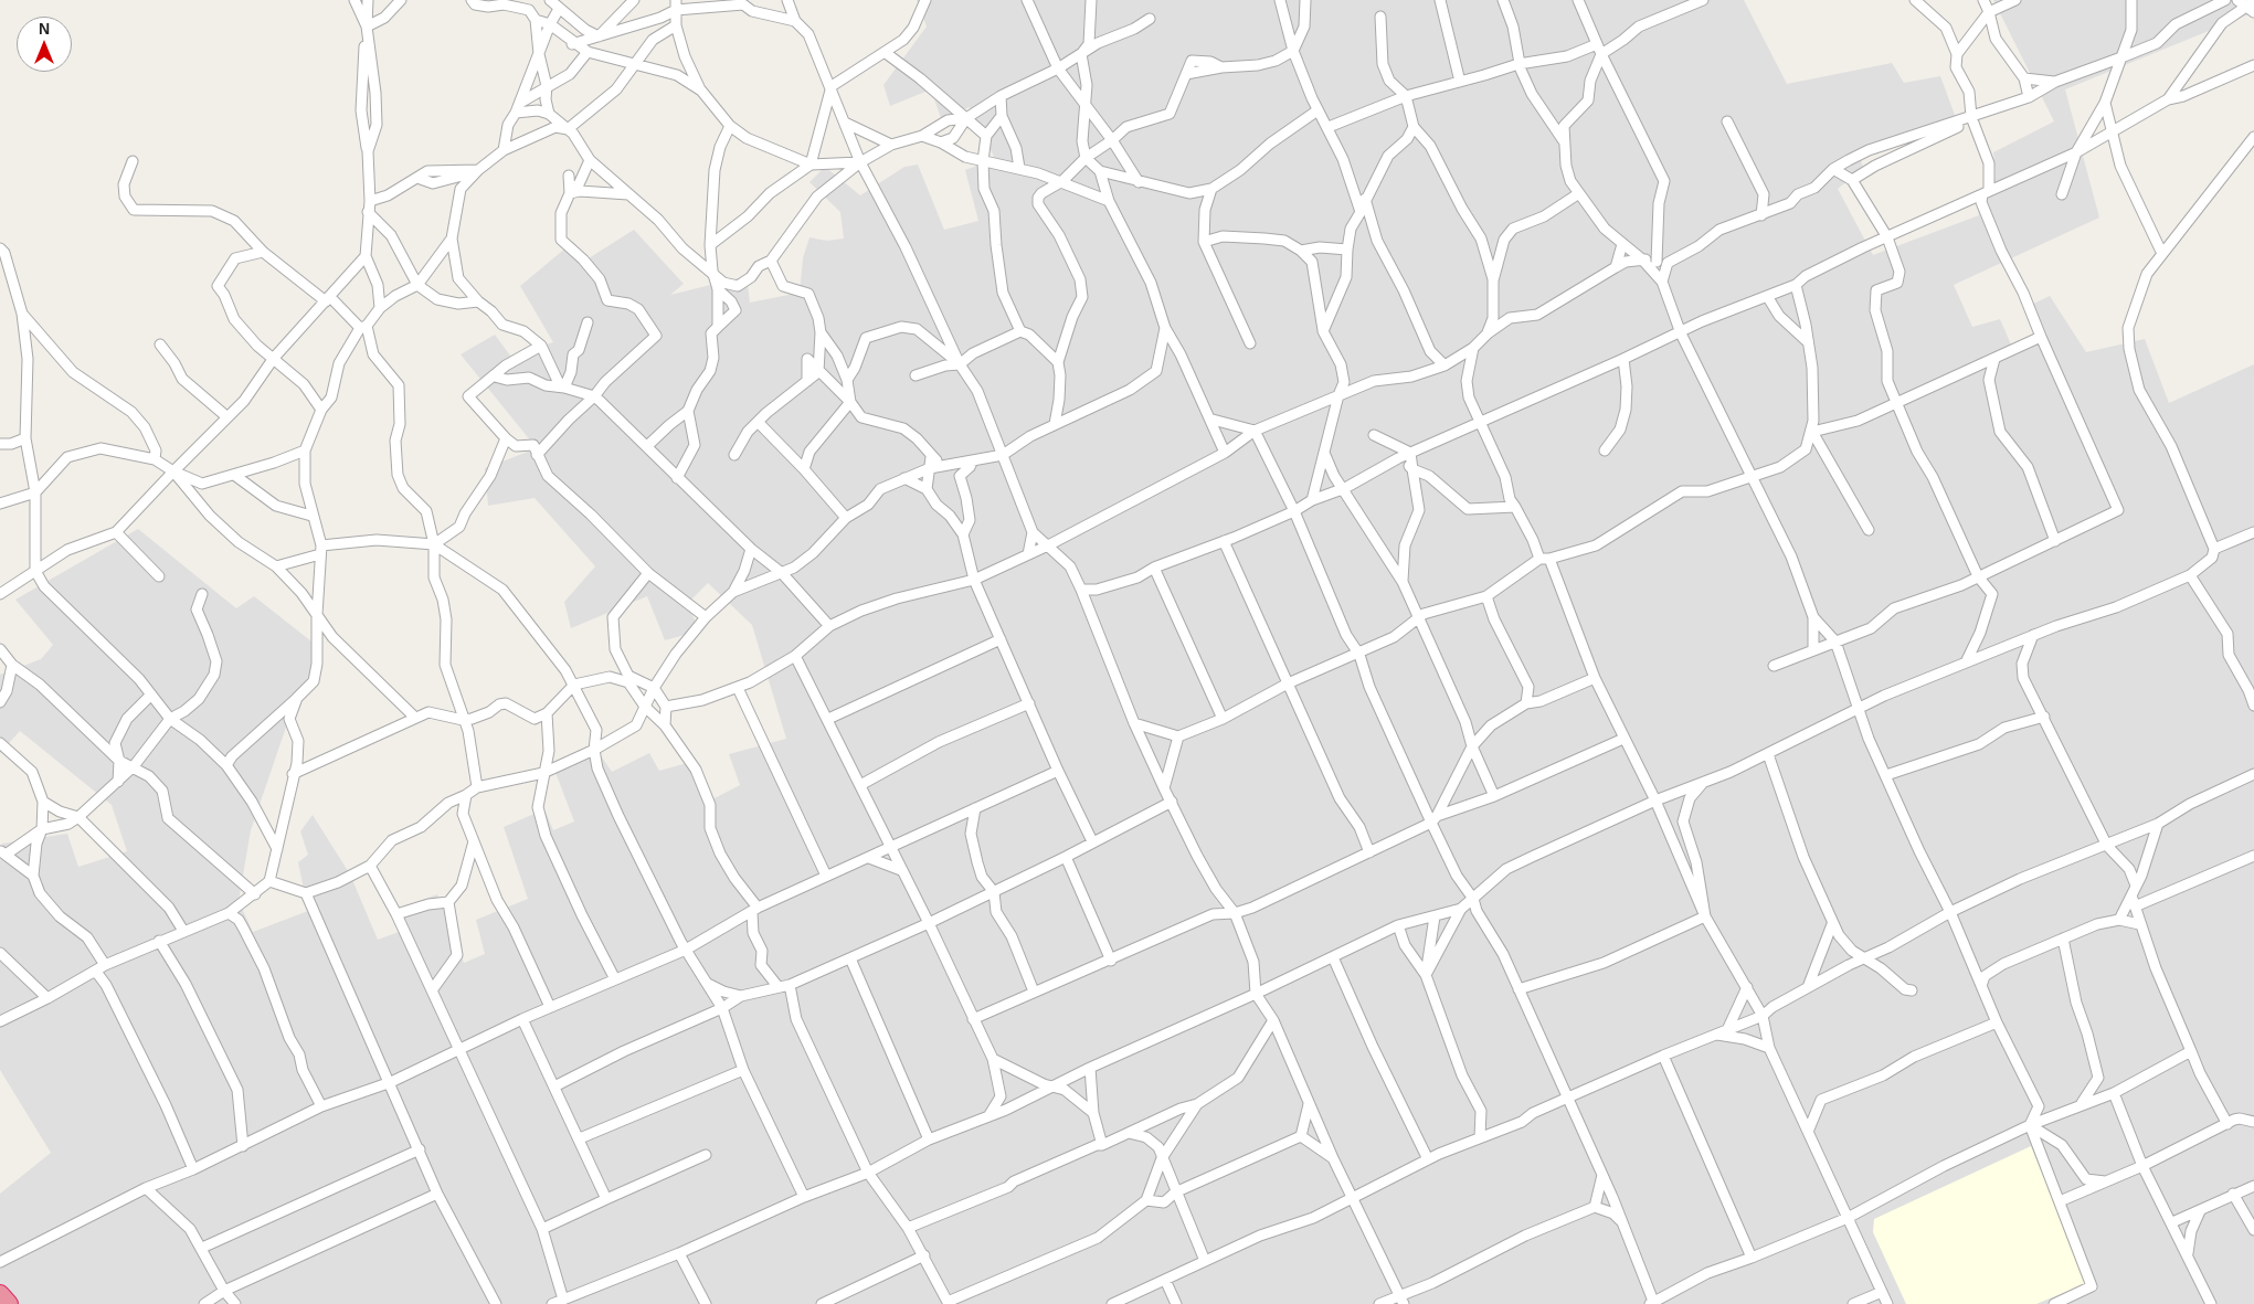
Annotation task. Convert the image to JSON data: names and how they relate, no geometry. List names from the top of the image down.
{
  "north": "top"
}
